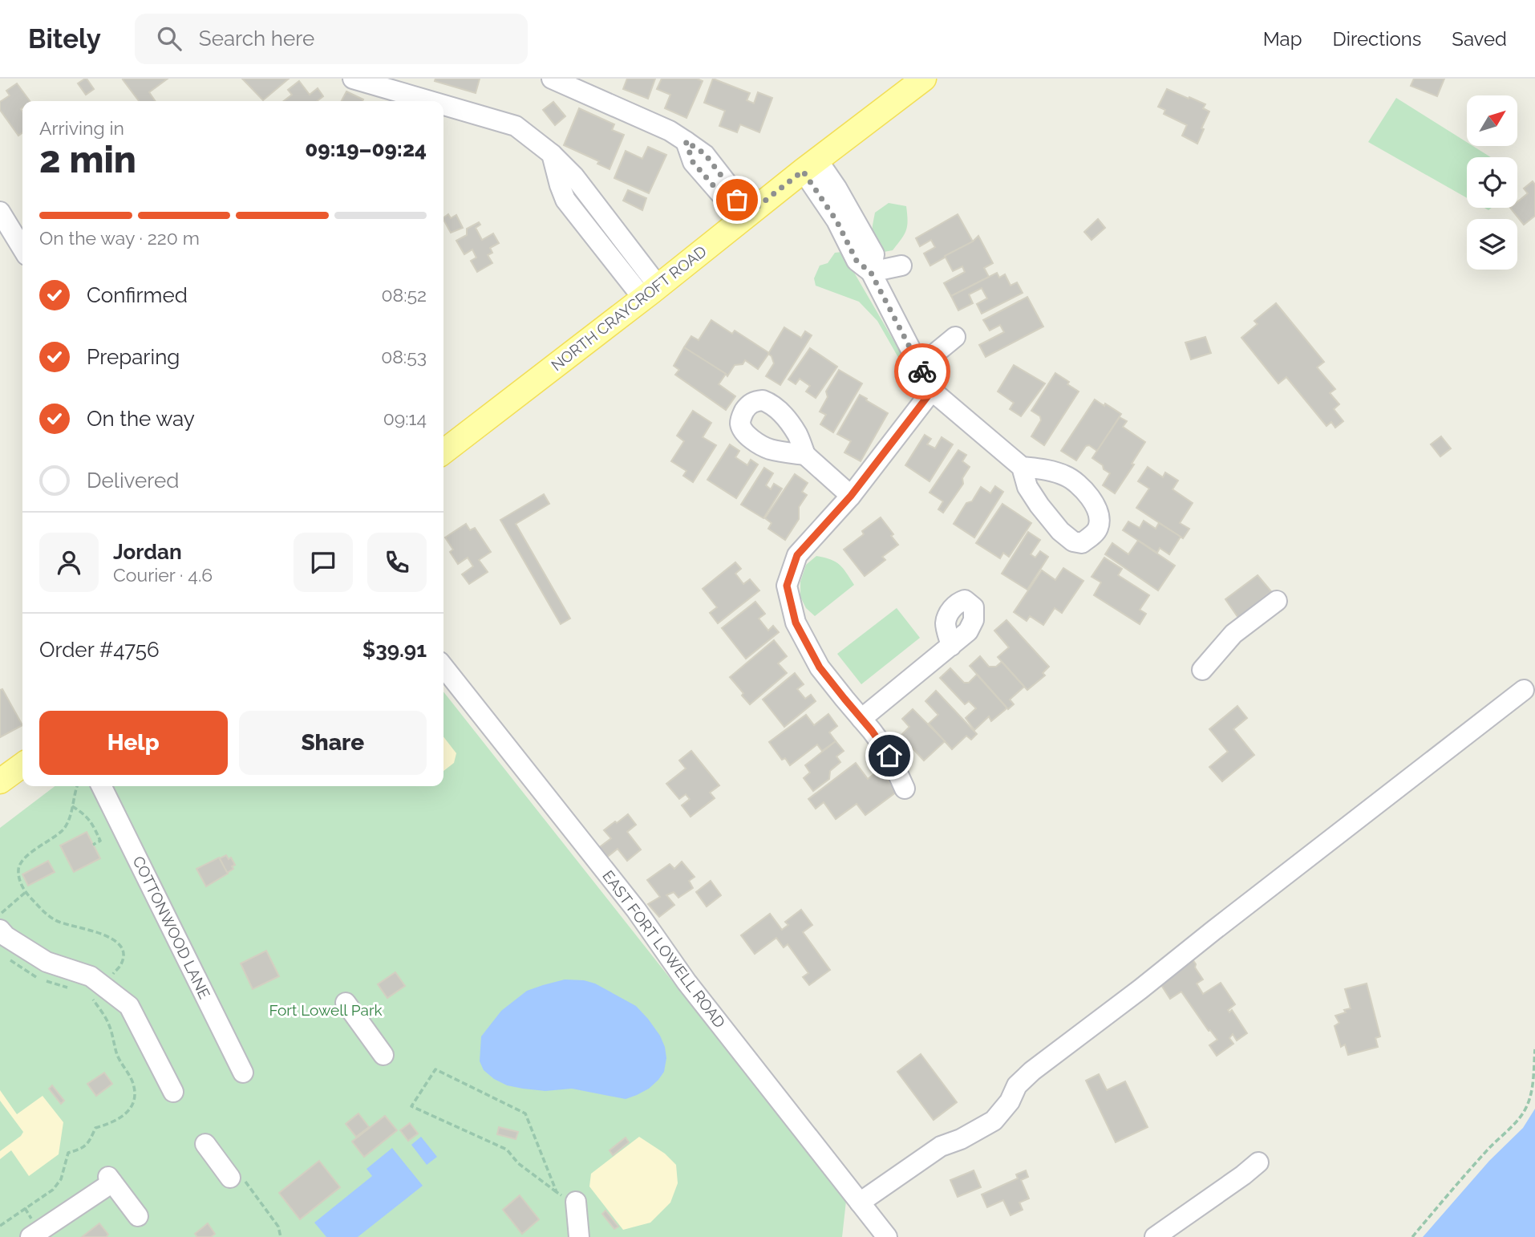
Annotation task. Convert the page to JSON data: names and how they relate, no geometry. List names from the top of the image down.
{
  "streets": {
    "main road": ["NORTH CRAYCROFT ROAD"],
    "street": ["COTTONWOOD LANE", "EAST FORT LOWELL ROAD"]
  },
  "parks": ["Fort Lowell Park"],
  "north": "top right",
  "page": {
    "header": "Bitely",
    "search": "Search here",
    "nav": ["Map", "Directions", "Saved"],
    "heading": ["2 min", "Arriving in", "09:19–09:24"],
    "panel": [
      "Jordan",
      "Courier · 4.6",
      "Order #4756",
      "$39.91"
    ],
    "bar": "On the way · 220 m",
    "list": [
      ["Confirmed", "08:52"],
      ["Preparing", "08:53"],
      ["On the way", "09:14"],
      "Delivered"
    ],
    "buttons": ["Help", "Share"]
  }
}
